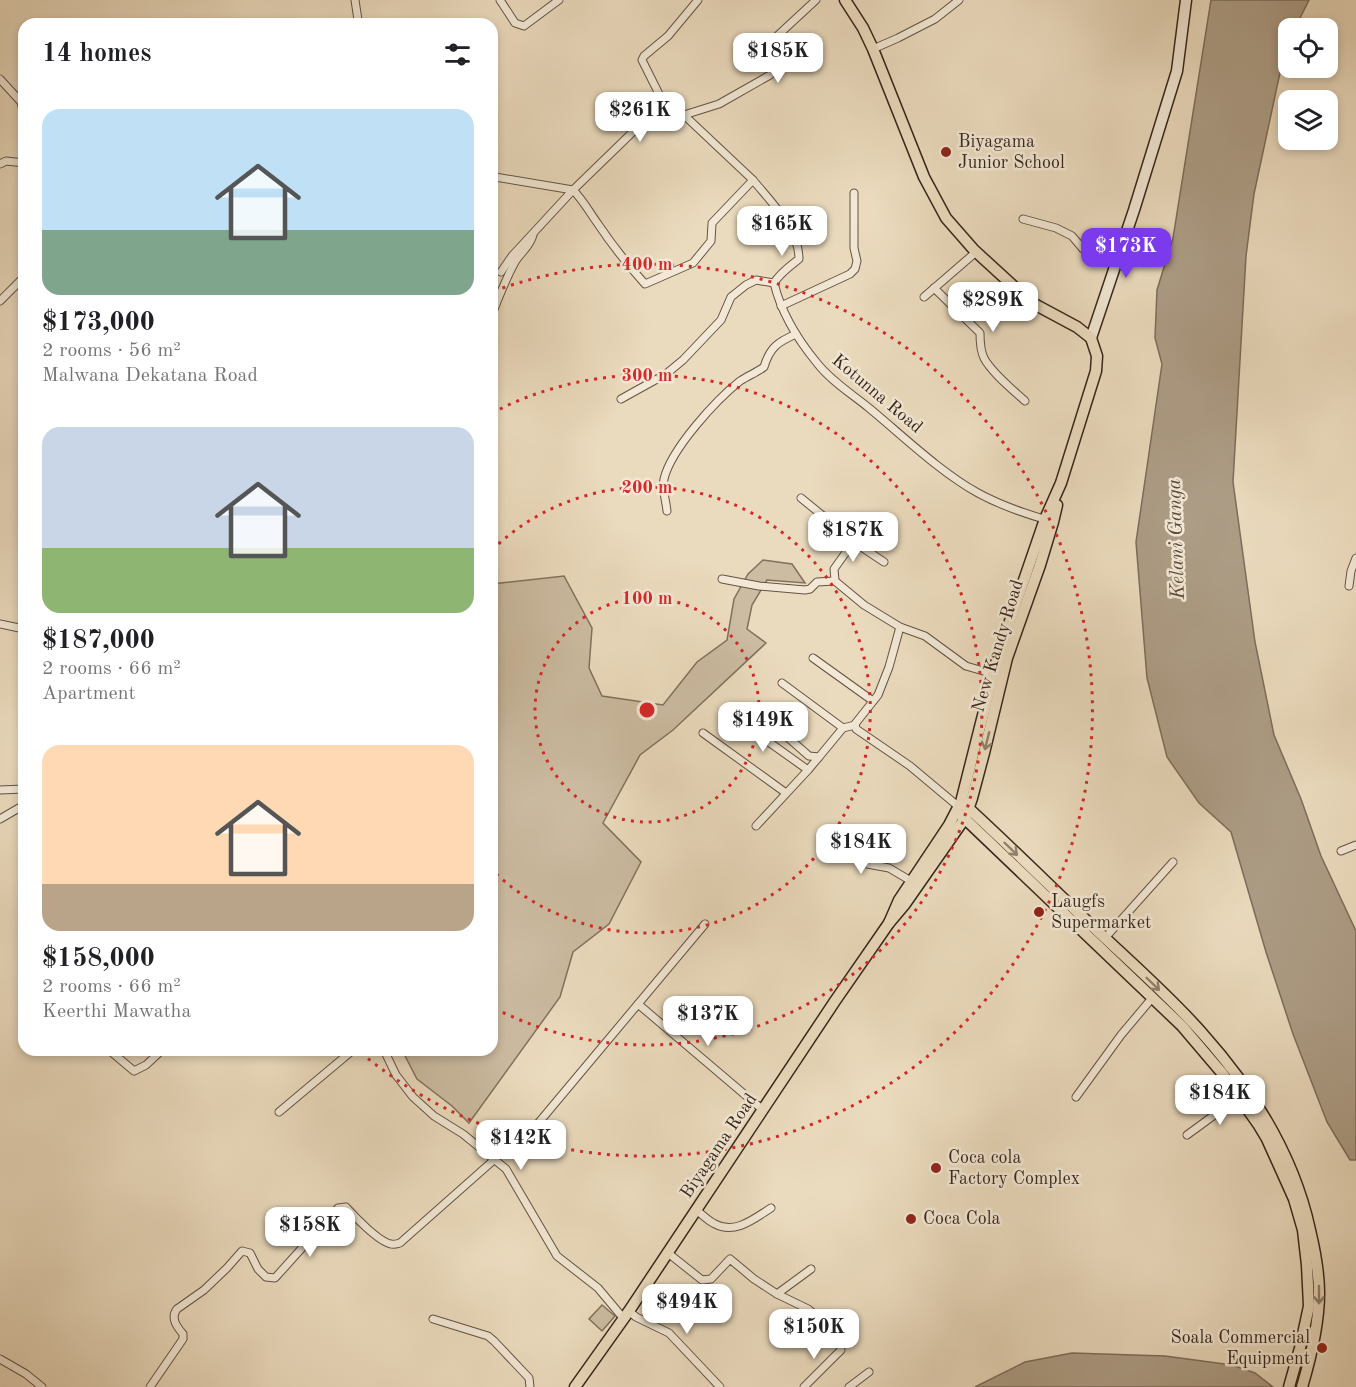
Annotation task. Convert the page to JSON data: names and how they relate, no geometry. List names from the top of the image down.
{
  "streets": {
    "main road": ["New Kandy Road", "Biyagama Road"],
    "street": ["Kotunna Road"]
  },
  "crossings": [
    ["Kotunna Road", "New Kandy Road"],
    ["New Kandy Road", "Biyagama Road"]
  ],
  "water": ["Kelani Ganga"],
  "places": [
    "Biyagama Junior School",
    "Laugfs Supermarket",
    "Coca cola Factory Complex",
    "Coca Cola",
    "Soala Commercial Equipment"
  ],
  "page": {
    "heading": "14 homes",
    "price": [
      "$185K",
      "$261K",
      "$165K",
      "$173K",
      "$289K",
      "$187K",
      "$149K",
      "$184K",
      "$137K",
      "$184K",
      "$142K",
      "$158K",
      "$494K",
      "$150K"
    ],
    "list": [
      {
        "name": "$173,000",
        "note": "2 rooms · 56 m² · Malwana Dekatana Road"
      },
      {
        "name": "$187,000",
        "note": "2 rooms · 66 m² · Apartment"
      },
      {
        "name": "$158,000",
        "note": "2 rooms · 66 m² · Keerthi Mawatha"
      }
    ]
  },
  "rings": [
    "400 m",
    "300 m",
    "200 m",
    "100 m"
  ]
}
